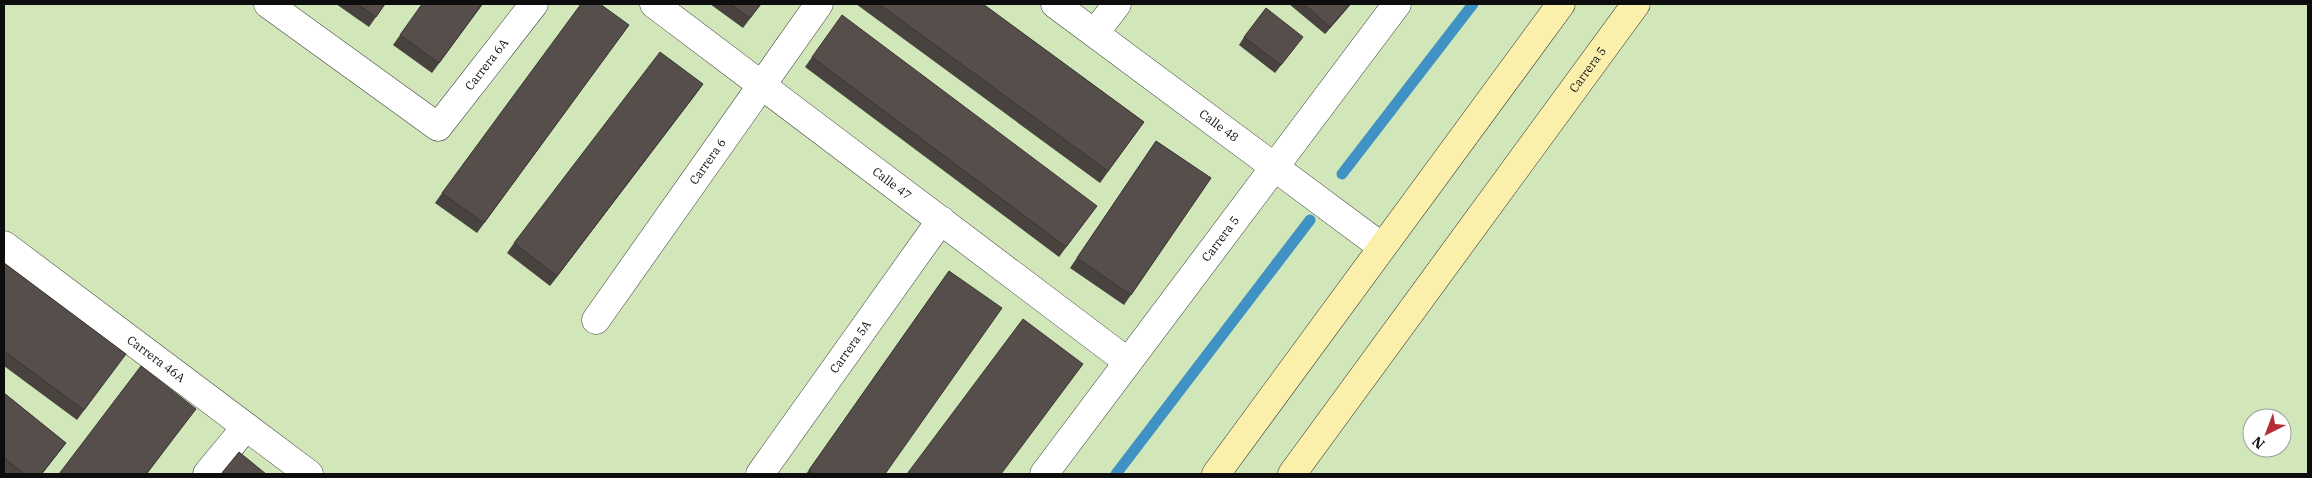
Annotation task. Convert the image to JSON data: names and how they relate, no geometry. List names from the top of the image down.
{
  "streets": {
    "main road": ["Carrera 5"],
    "street": [
      "Carrera 6A",
      "Calle 48",
      "Carrera 6",
      "Calle 47",
      "Carrera 5A",
      "Carrera 46A"
    ]
  },
  "crossings": [
    ["Carrera 5", "Calle 48"],
    ["Carrera 5", "Calle 47"],
    ["Carrera 6", "Calle 47"],
    ["Calle 47", "Carrera 5A"]
  ],
  "north": "bottom left"
}
